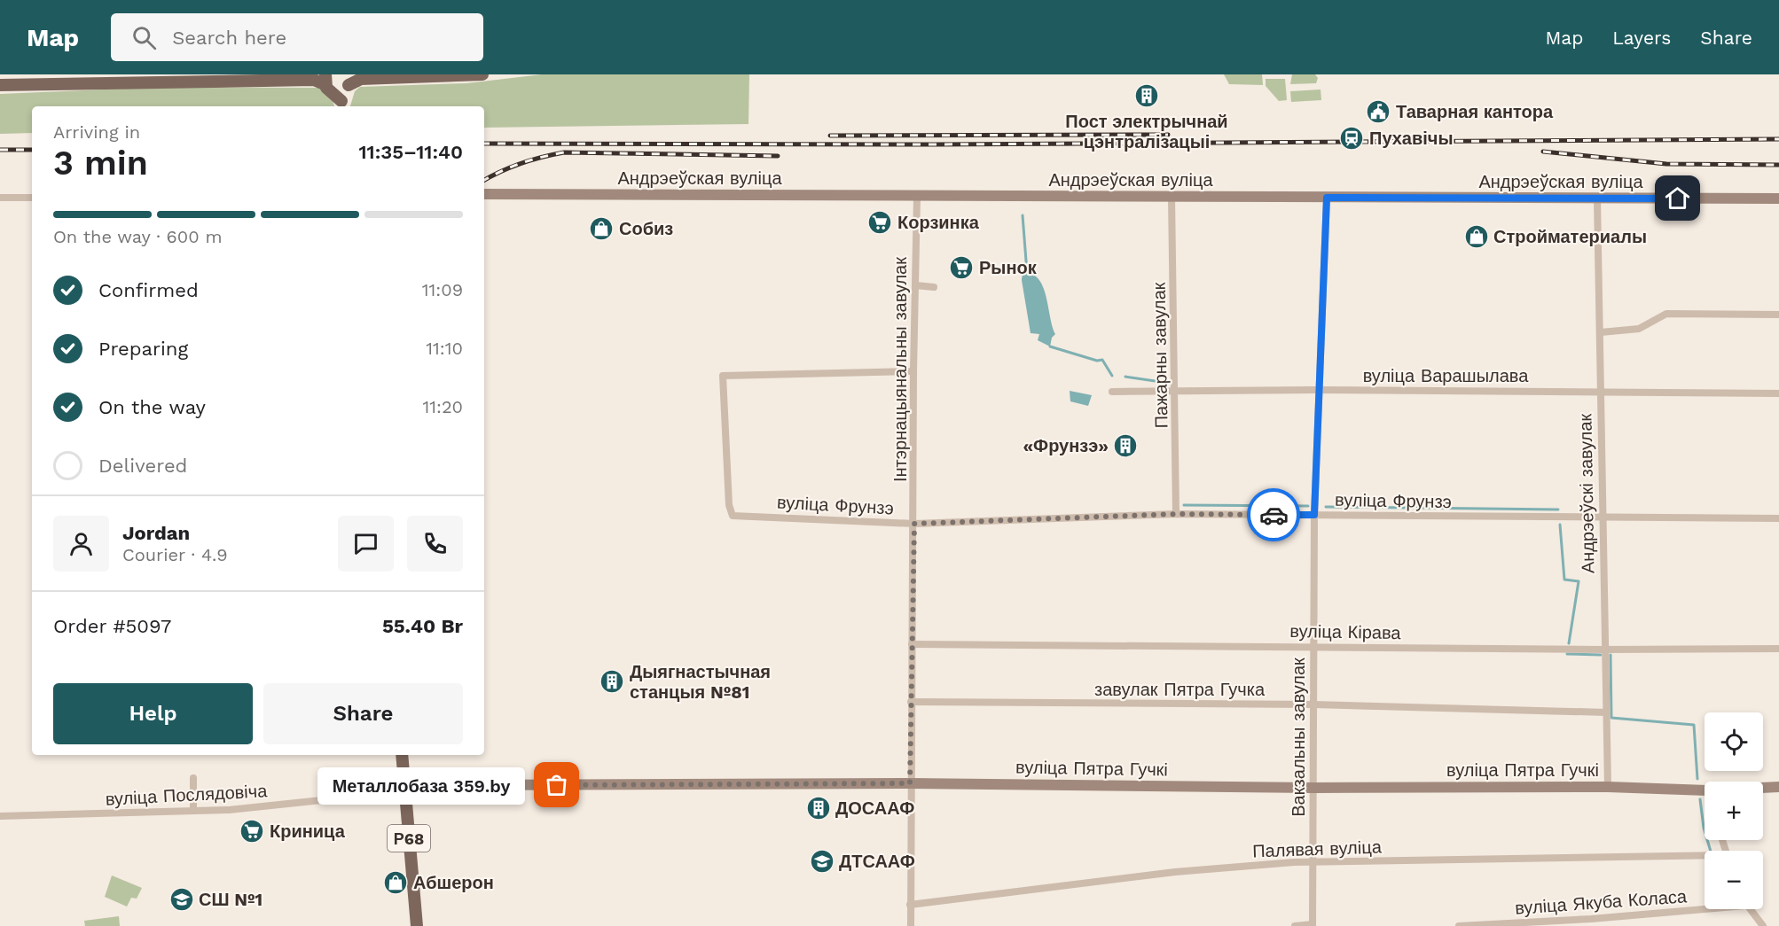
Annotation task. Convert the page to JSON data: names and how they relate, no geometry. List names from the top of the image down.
{
  "streets": {
    "main road": ["Р68"],
    "street": [
      "Андрэеўская вуліца",
      "Пажарны завулак",
      "Інтэрнацыянальны завулак",
      "вуліца Варашылава",
      "Андрэеўскі завулак",
      "вуліца Фрунзэ",
      "вуліца Кірава",
      "завулак Пятра Гучка",
      "Вакзальны завулак",
      "вуліца Пятра Гучкі",
      "вуліца Послядовіча",
      "Палявая вуліца",
      "вуліца Якуба Коласа"
    ]
  },
  "crossings": [
    ["Андрэеўская вуліца", "Пажарны завулак"],
    ["Андрэеўская вуліца", "Інтэрнацыянальны завулак"],
    ["Андрэеўская вуліца", "Андрэеўскі завулак"],
    ["Андрэеўская вуліца", "Вакзальны завулак"],
    ["Пажарны завулак", "вуліца Варашылава"],
    ["Пажарны завулак", "вуліца Фрунзэ"],
    ["Інтэрнацыянальны завулак", "вуліца Фрунзэ"],
    ["Інтэрнацыянальны завулак", "вуліца Кірава"],
    ["Інтэрнацыянальны завулак", "завулак Пятра Гучка"],
    ["Інтэрнацыянальны завулак", "вуліца Пятра Гучкі"],
    ["Інтэрнацыянальны завулак", "Палявая вуліца"],
    ["вуліца Варашылава", "Андрэеўскі завулак"],
    ["вуліца Варашылава", "Вакзальны завулак"],
    ["Андрэеўскі завулак", "вуліца Фрунзэ"],
    ["Андрэеўскі завулак", "вуліца Кірава"],
    ["Андрэеўскі завулак", "завулак Пятра Гучка"],
    ["Андрэеўскі завулак", "вуліца Пятра Гучкі"],
    ["вуліца Фрунзэ", "Вакзальны завулак"],
    ["вуліца Кірава", "Вакзальны завулак"],
    ["завулак Пятра Гучка", "Вакзальны завулак"],
    ["Вакзальны завулак", "вуліца Пятра Гучкі"],
    ["Вакзальны завулак", "Палявая вуліца"],
    ["вуліца Пятра Гучкі", "вуліца Послядовіча"],
    ["вуліца Пятра Гучкі", "Р68"],
    ["вуліца Послядовіча", "Р68"]
  ],
  "places": {
    "building": [
      "Пост электрычнай цэнтралізацыі",
      "«Фрунзэ»",
      "Дыягнастычная станцыя №81",
      "ДОСААФ"
    ],
    "public building": ["Таварная кантора"],
    "station": ["Пухавічы"],
    "supermarket": ["Корзинка", "Рынок", "Криница"],
    "shop": ["Собиз", "Стройматериалы", "Абшерон"],
    "other": ["Металлобаза 359.by"],
    "school or university": ["ДТСААФ", "СШ №1"]
  },
  "page": {
    "header": "Map",
    "search": "Search here",
    "nav": ["Map", "Layers", "Share"],
    "heading": ["3 min", "Arriving in", "11:35–11:40"],
    "panel": [
      "Jordan",
      "Courier · 4.9",
      "Order #5097",
      "55.40 Br"
    ],
    "bar": "On the way · 600 m",
    "list": [
      ["Confirmed", "11:09"],
      ["Preparing", "11:10"],
      ["On the way", "11:20"],
      "Delivered"
    ],
    "buttons": ["Help", "Share"],
    "map_buttons": ["+", "−"],
    "bubble": "Металлобаза 359.by"
  }
}
